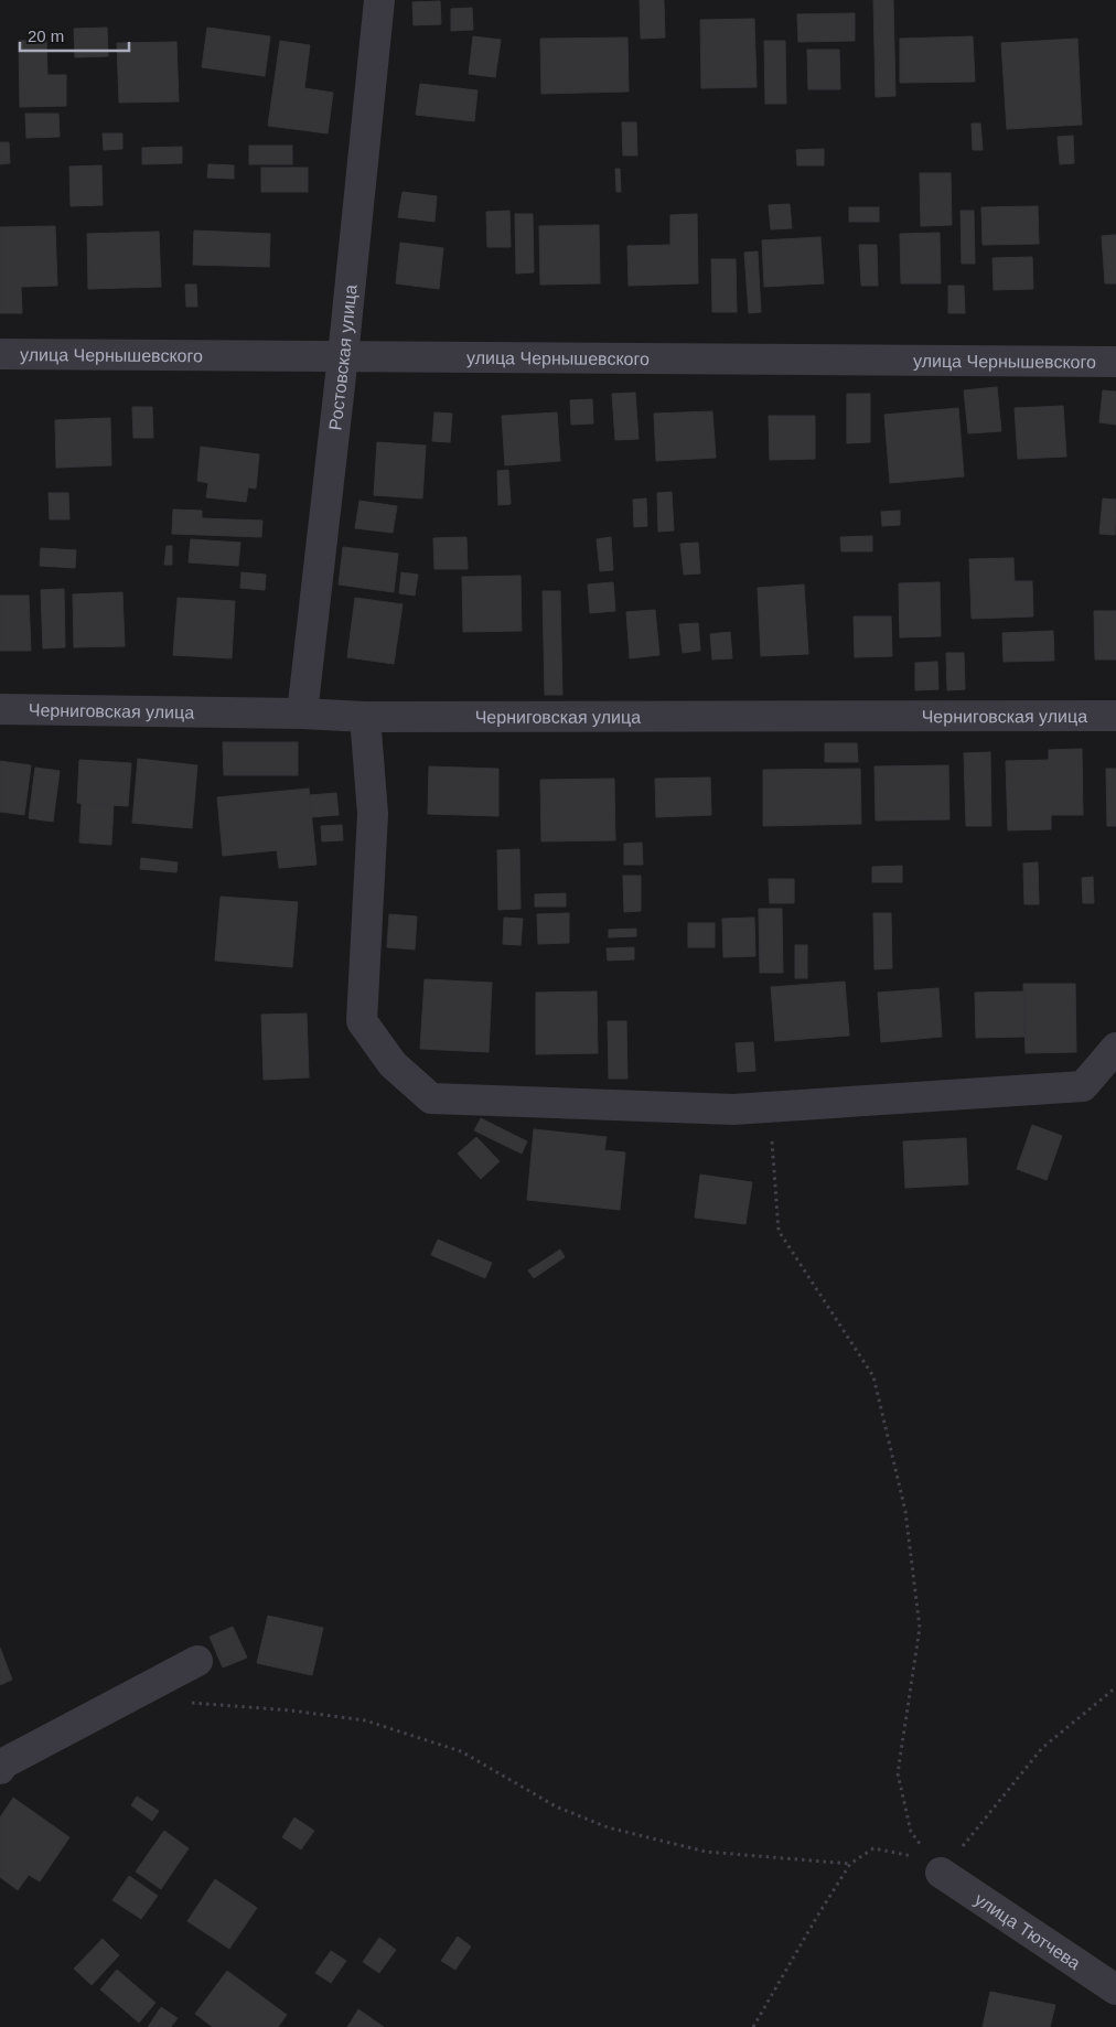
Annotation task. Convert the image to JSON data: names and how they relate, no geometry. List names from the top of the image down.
{
  "streets": {
    "street": [
      "улица Чернышевского",
      "Ростовская улица",
      "Черниговская улица",
      "улица Тютчева"
    ]
  },
  "crossings": [
    ["улица Чернышевского", "Ростовская улица"],
    ["Ростовская улица", "Черниговская улица"]
  ],
  "scale_bar": "20 m"
}
